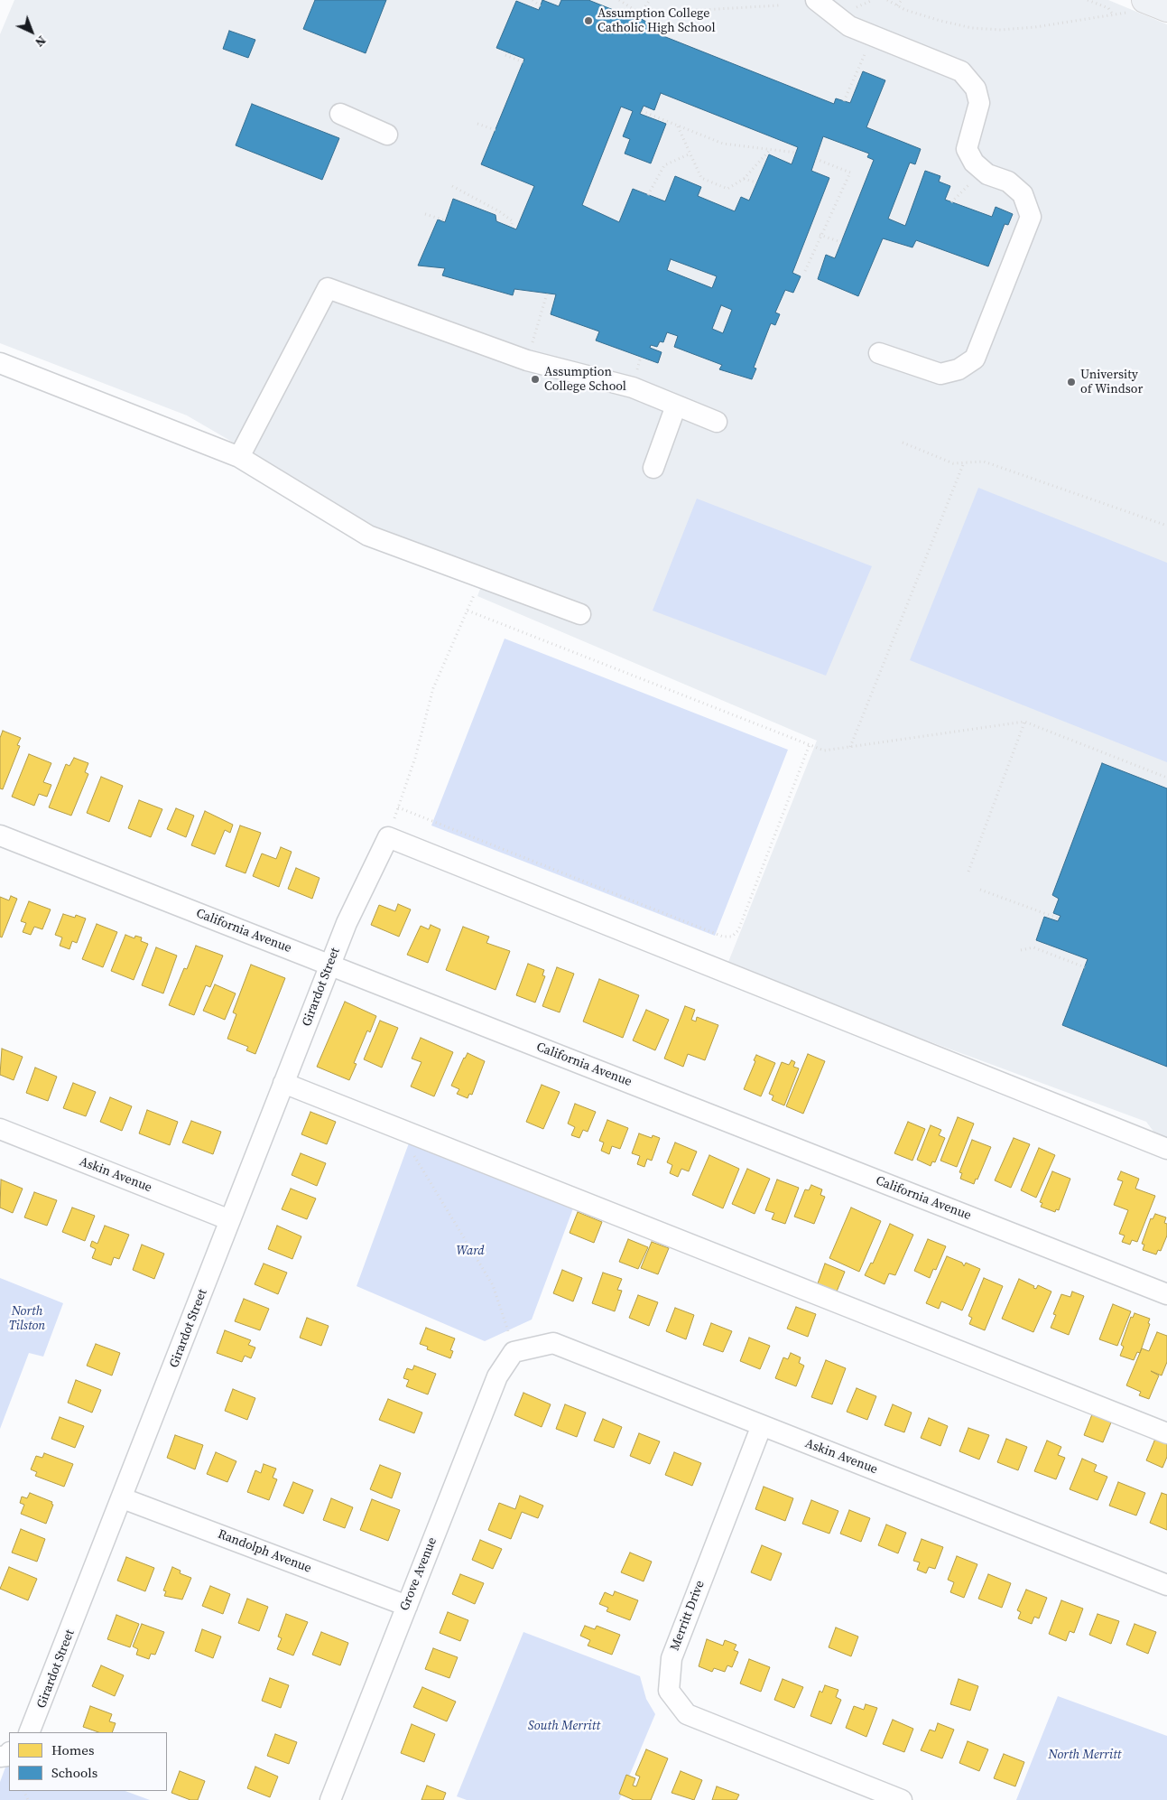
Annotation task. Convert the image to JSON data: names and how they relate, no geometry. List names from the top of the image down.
{
  "streets": {
    "street": [
      "California Avenue",
      "Girardot Street",
      "Askin Avenue",
      "Randolph Avenue",
      "Grove Avenue",
      "Merritt Drive"
    ]
  },
  "crossings": [
    ["California Avenue", "Girardot Street"],
    ["Girardot Street", "Askin Avenue"],
    ["Girardot Street", "Randolph Avenue"],
    ["Askin Avenue", "Grove Avenue"],
    ["Askin Avenue", "Merritt Drive"],
    ["Randolph Avenue", "Grove Avenue"]
  ],
  "parks": [
    "Ward",
    "North Tilston",
    "South Merritt",
    "North Merritt"
  ],
  "places": ["Assumption College Catholic High School", "Assumption College School", "University of Windsor"],
  "legend": ["Homes", "Schools"],
  "north": "bottom right"
}
